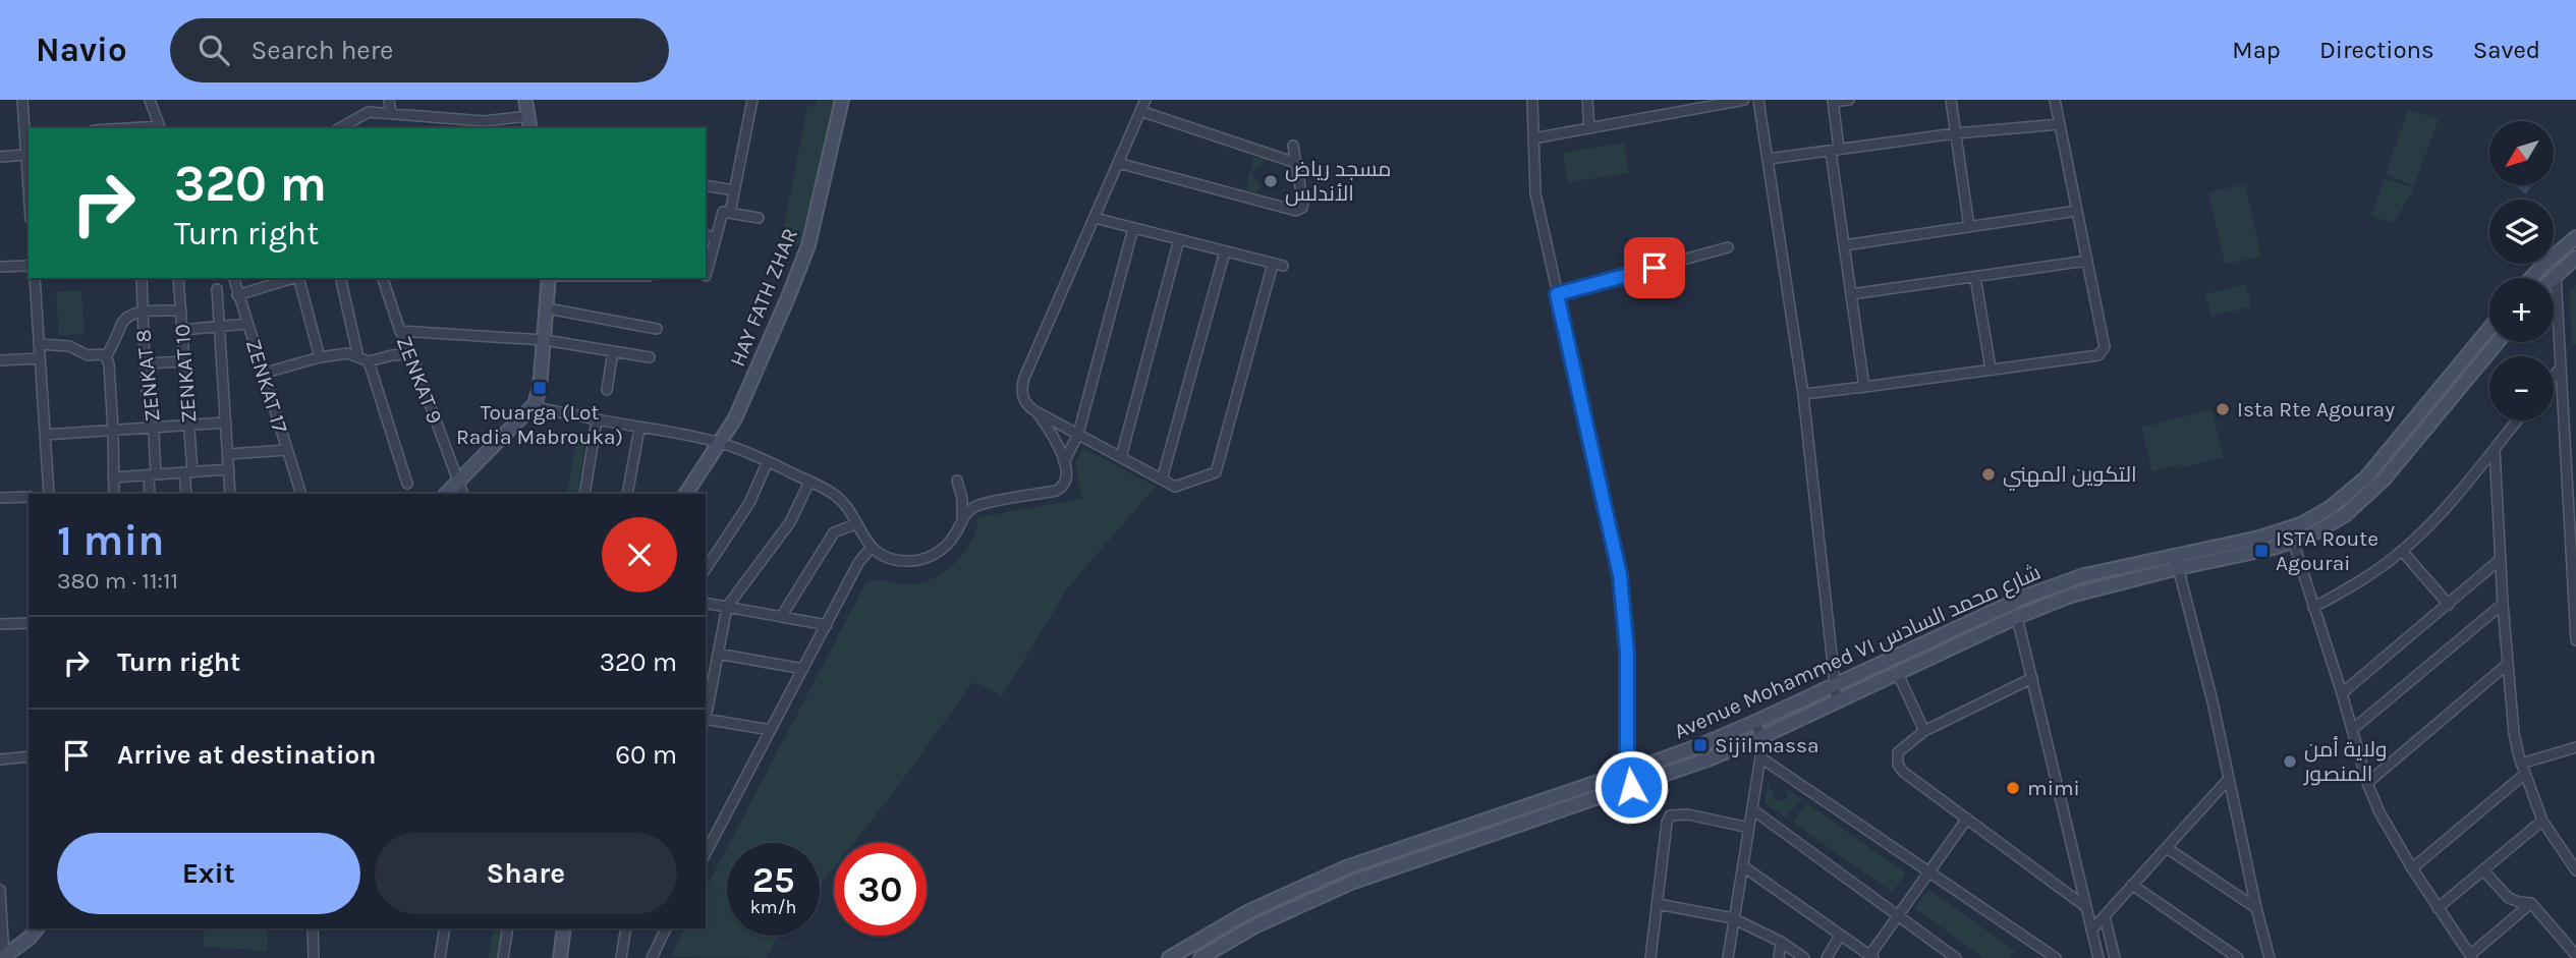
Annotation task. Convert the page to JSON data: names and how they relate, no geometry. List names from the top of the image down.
{
  "streets": {
    "main road": ["HAY FATH ZHAR", "Avenue Mohammed VI شارع محمد السادس"],
    "street": [
      "ZENKAT 10",
      "ZENKAT 8",
      "ZENKAT 9",
      "ZENKAT 17"
    ]
  },
  "places": {
    "other": [
      "مسجد رياض الأندلس",
      "Ista Rte Agouray",
      "التكوين المهني",
      "ولاية أمن المنصور",
      "mimi"
    ],
    "transit": ["Touarga (Lot Radia Mabrouka)", "ISTA Route Agourai", "Sijilmassa"]
  },
  "north": "bottom left",
  "page": {
    "header": "Navio",
    "search": "Search here",
    "nav": ["Map", "Directions", "Saved"],
    "map_buttons": ["+", "−"],
    "turn": ["320 m", "Turn right"],
    "heading": ["1 min", "380 m · 11:11"],
    "list": [
      {
        "name": "Turn right",
        "value": "320 m"
      },
      {
        "name": "Arrive at destination",
        "value": "60 m"
      }
    ],
    "buttons": ["Exit", "Share"],
    "speed": "25 km/h",
    "limit": "30"
  }
}
